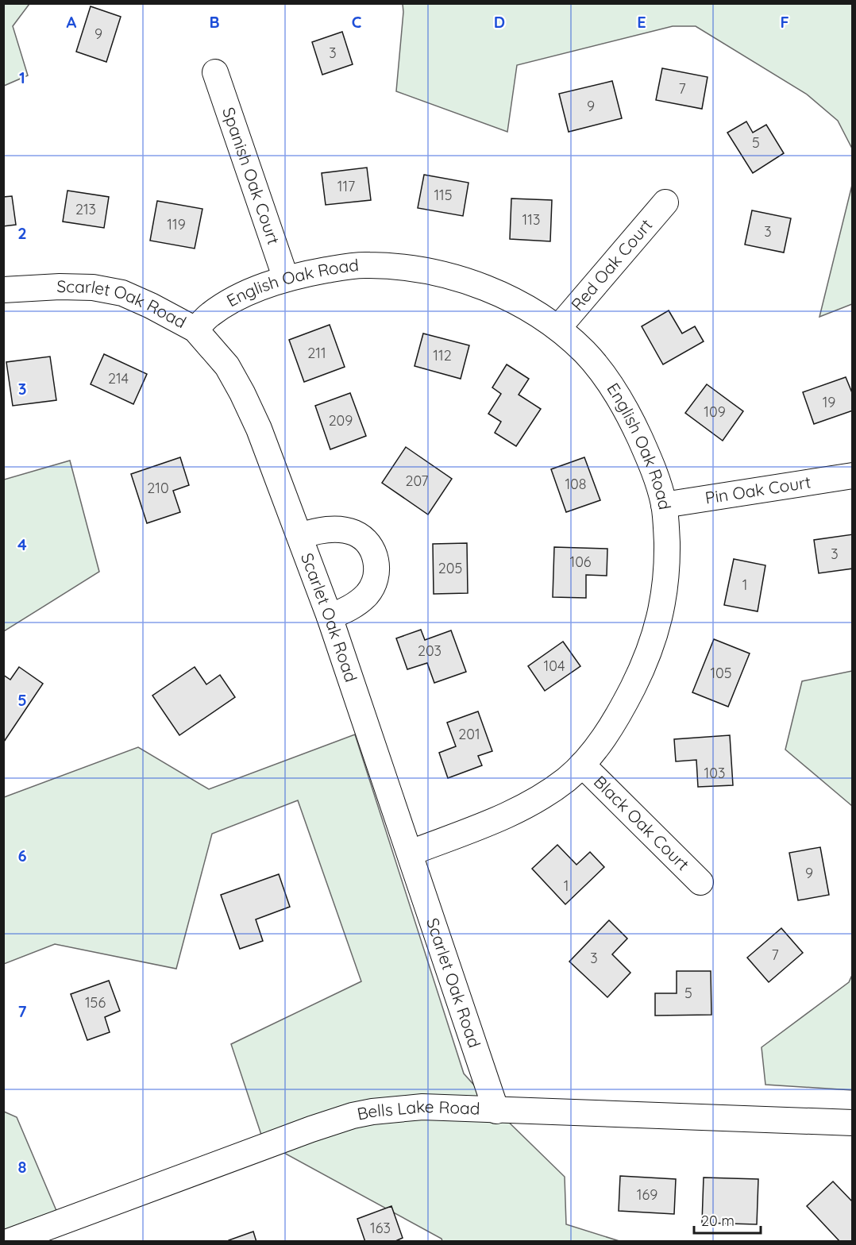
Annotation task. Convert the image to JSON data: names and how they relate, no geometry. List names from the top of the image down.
{
  "streets": {
    "street": [
      "Spanish Oak Court",
      "Red Oak Court",
      "English Oak Road",
      "Scarlet Oak Road",
      "Pin Oak Court",
      "Black Oak Court",
      "Bells Lake Road"
    ]
  },
  "crossings": [
    ["Spanish Oak Court", "English Oak Road"],
    ["Red Oak Court", "English Oak Road"],
    ["English Oak Road", "Scarlet Oak Road"],
    ["English Oak Road", "Pin Oak Court"],
    ["English Oak Road", "Black Oak Court"],
    ["Scarlet Oak Road", "Bells Lake Road"]
  ],
  "house_numbers": [
    "9",
    "3",
    "7",
    "9",
    "5",
    "117",
    "115",
    "213",
    "113",
    "119",
    "3",
    "211",
    "112",
    "214",
    "19",
    "109",
    "209",
    "207",
    "108",
    "210",
    "3",
    "106",
    "205",
    "1",
    "203",
    "104",
    "105",
    "201",
    "103",
    "9",
    "1",
    "7",
    "3",
    "5",
    "156",
    "169",
    "163"
  ],
  "scale_bar": "20 m",
  "grid": {
    "columns": [
      "A",
      "B",
      "C",
      "D",
      "E",
      "F"
    ],
    "rows": [
      "1",
      "2",
      "3",
      "4",
      "5",
      "6",
      "7",
      "8"
    ]
  }
}
